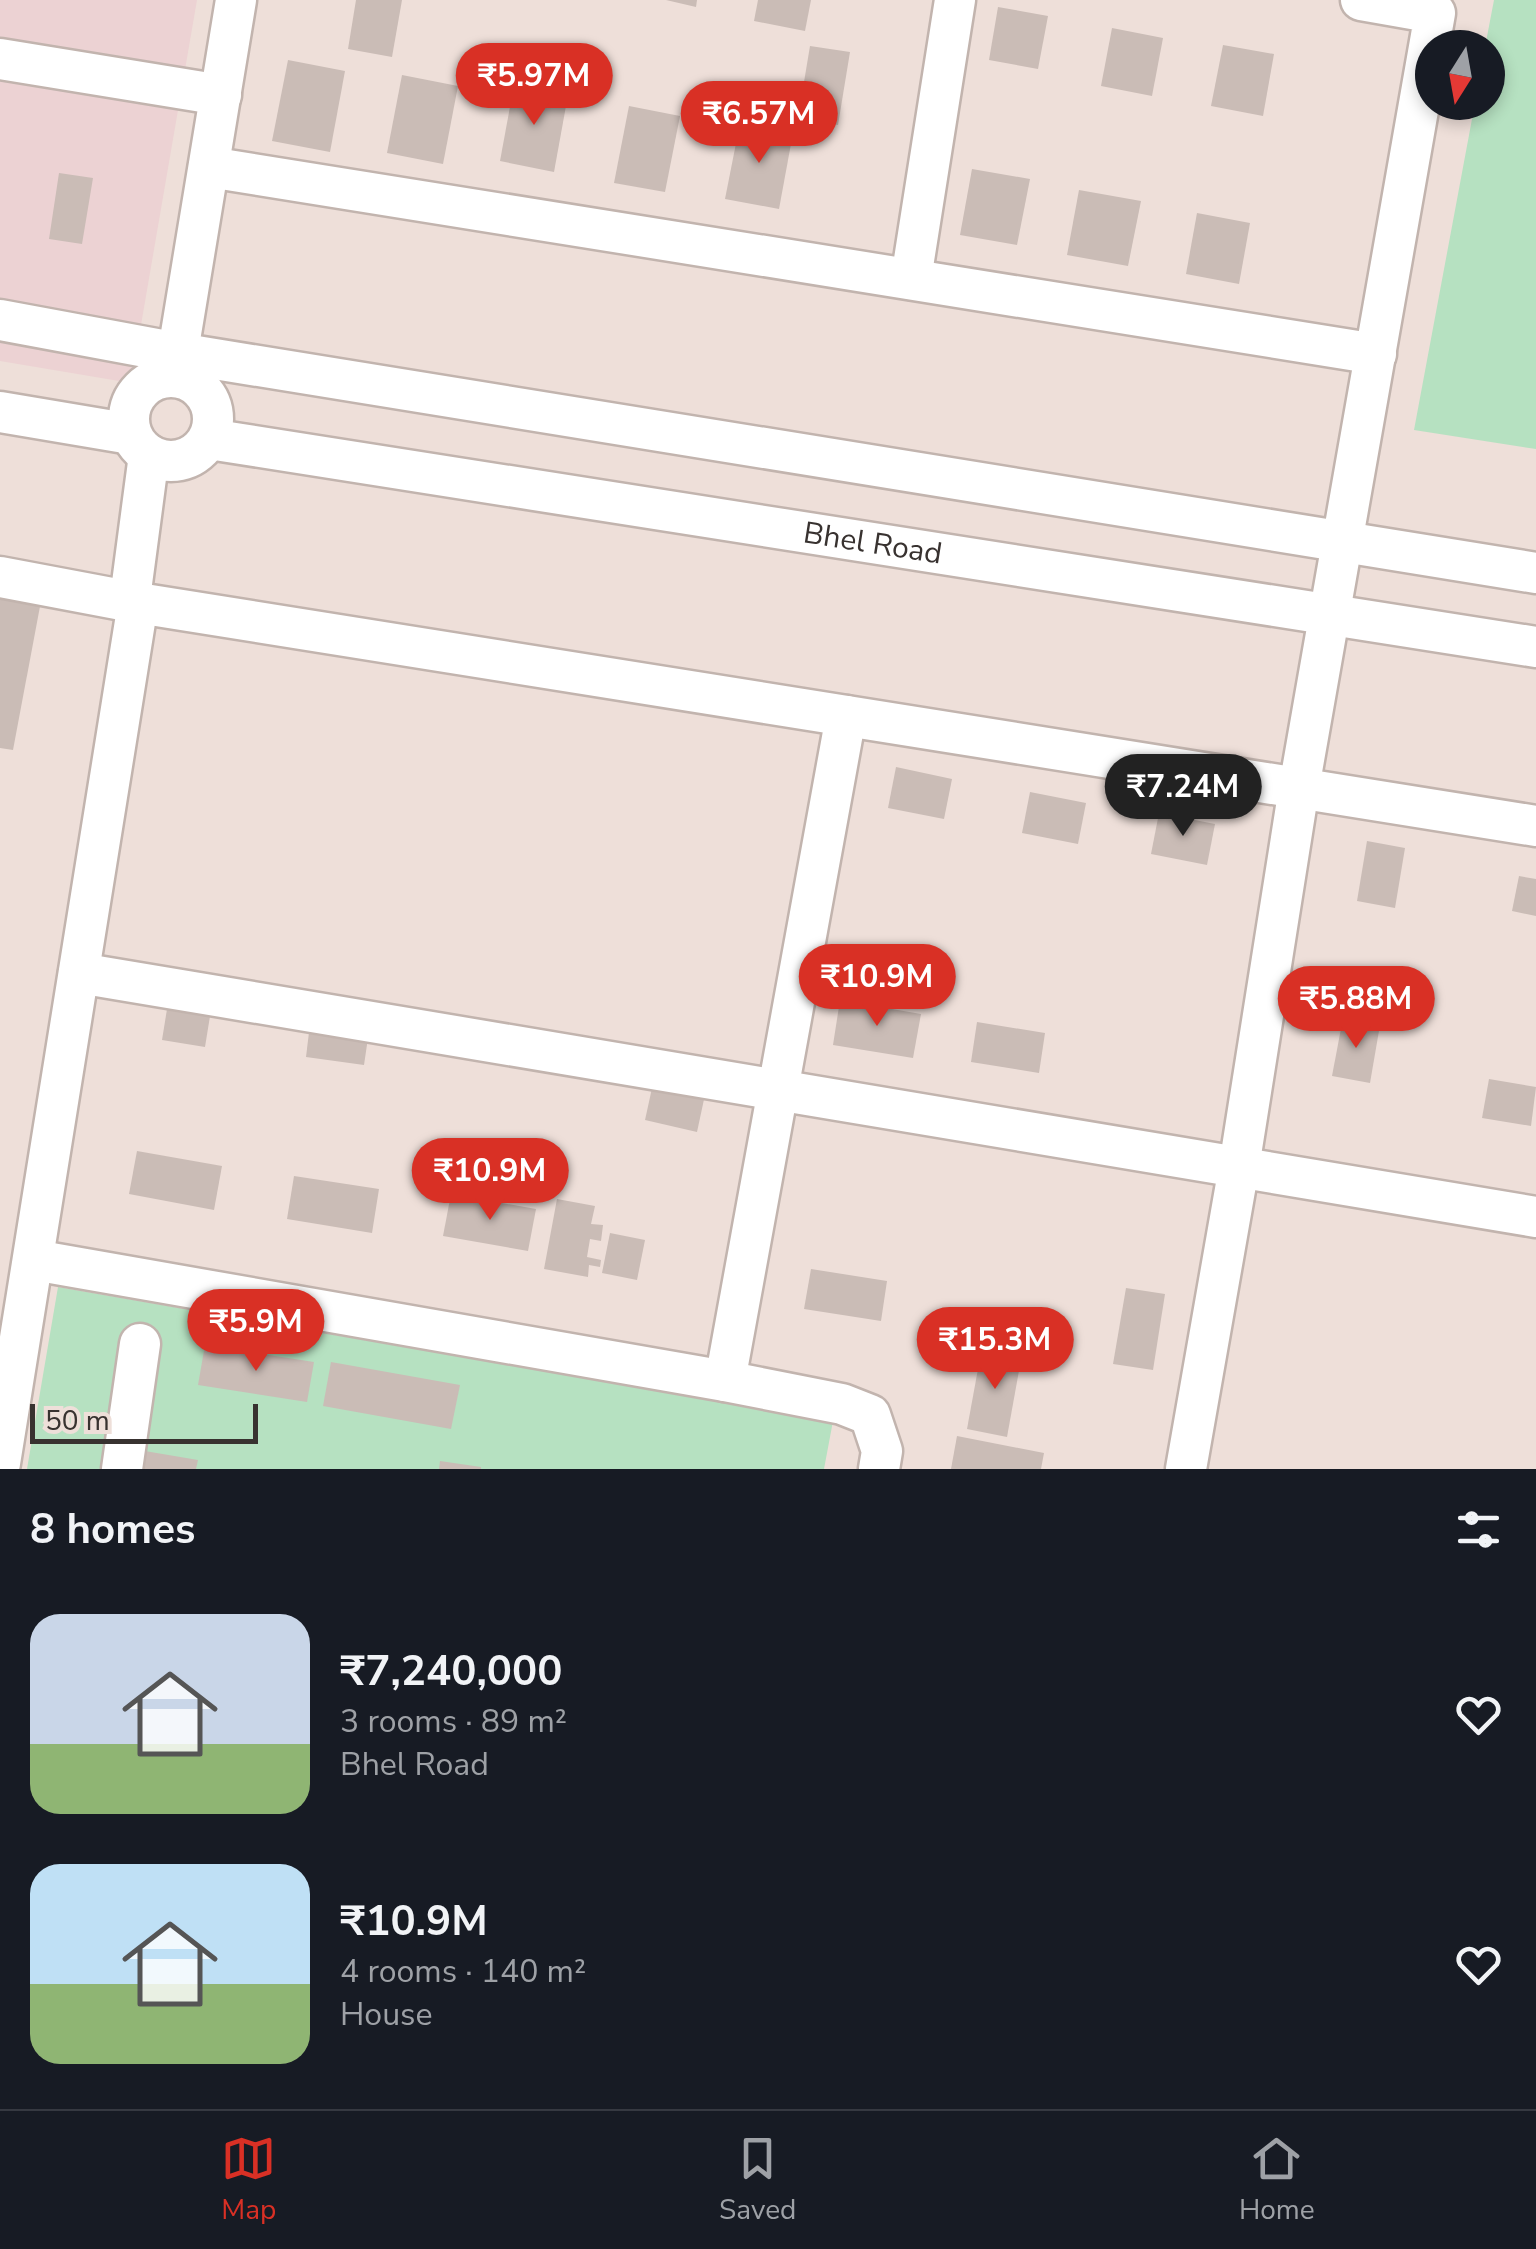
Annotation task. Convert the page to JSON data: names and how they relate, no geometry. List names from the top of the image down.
{
  "streets": {
    "street": ["Bhel Road"]
  },
  "scale_bar": "50 m",
  "north": "bottom",
  "page": {
    "price": [
      "₹5.97M",
      "₹6.57M",
      "₹7.24M",
      "₹10.9M",
      "₹5.88M",
      "₹10.9M",
      "₹5.9M",
      "₹15.3M"
    ],
    "scale": "50 m",
    "heading": "8 homes",
    "list": [
      {
        "name": "₹7,240,000",
        "note": "3 rooms · 89 m² · Bhel Road"
      },
      {
        "name": "₹10.9M",
        "note": "4 rooms · 140 m² · House"
      }
    ],
    "tabs": ["Map", "Saved", "Home"]
  }
}
